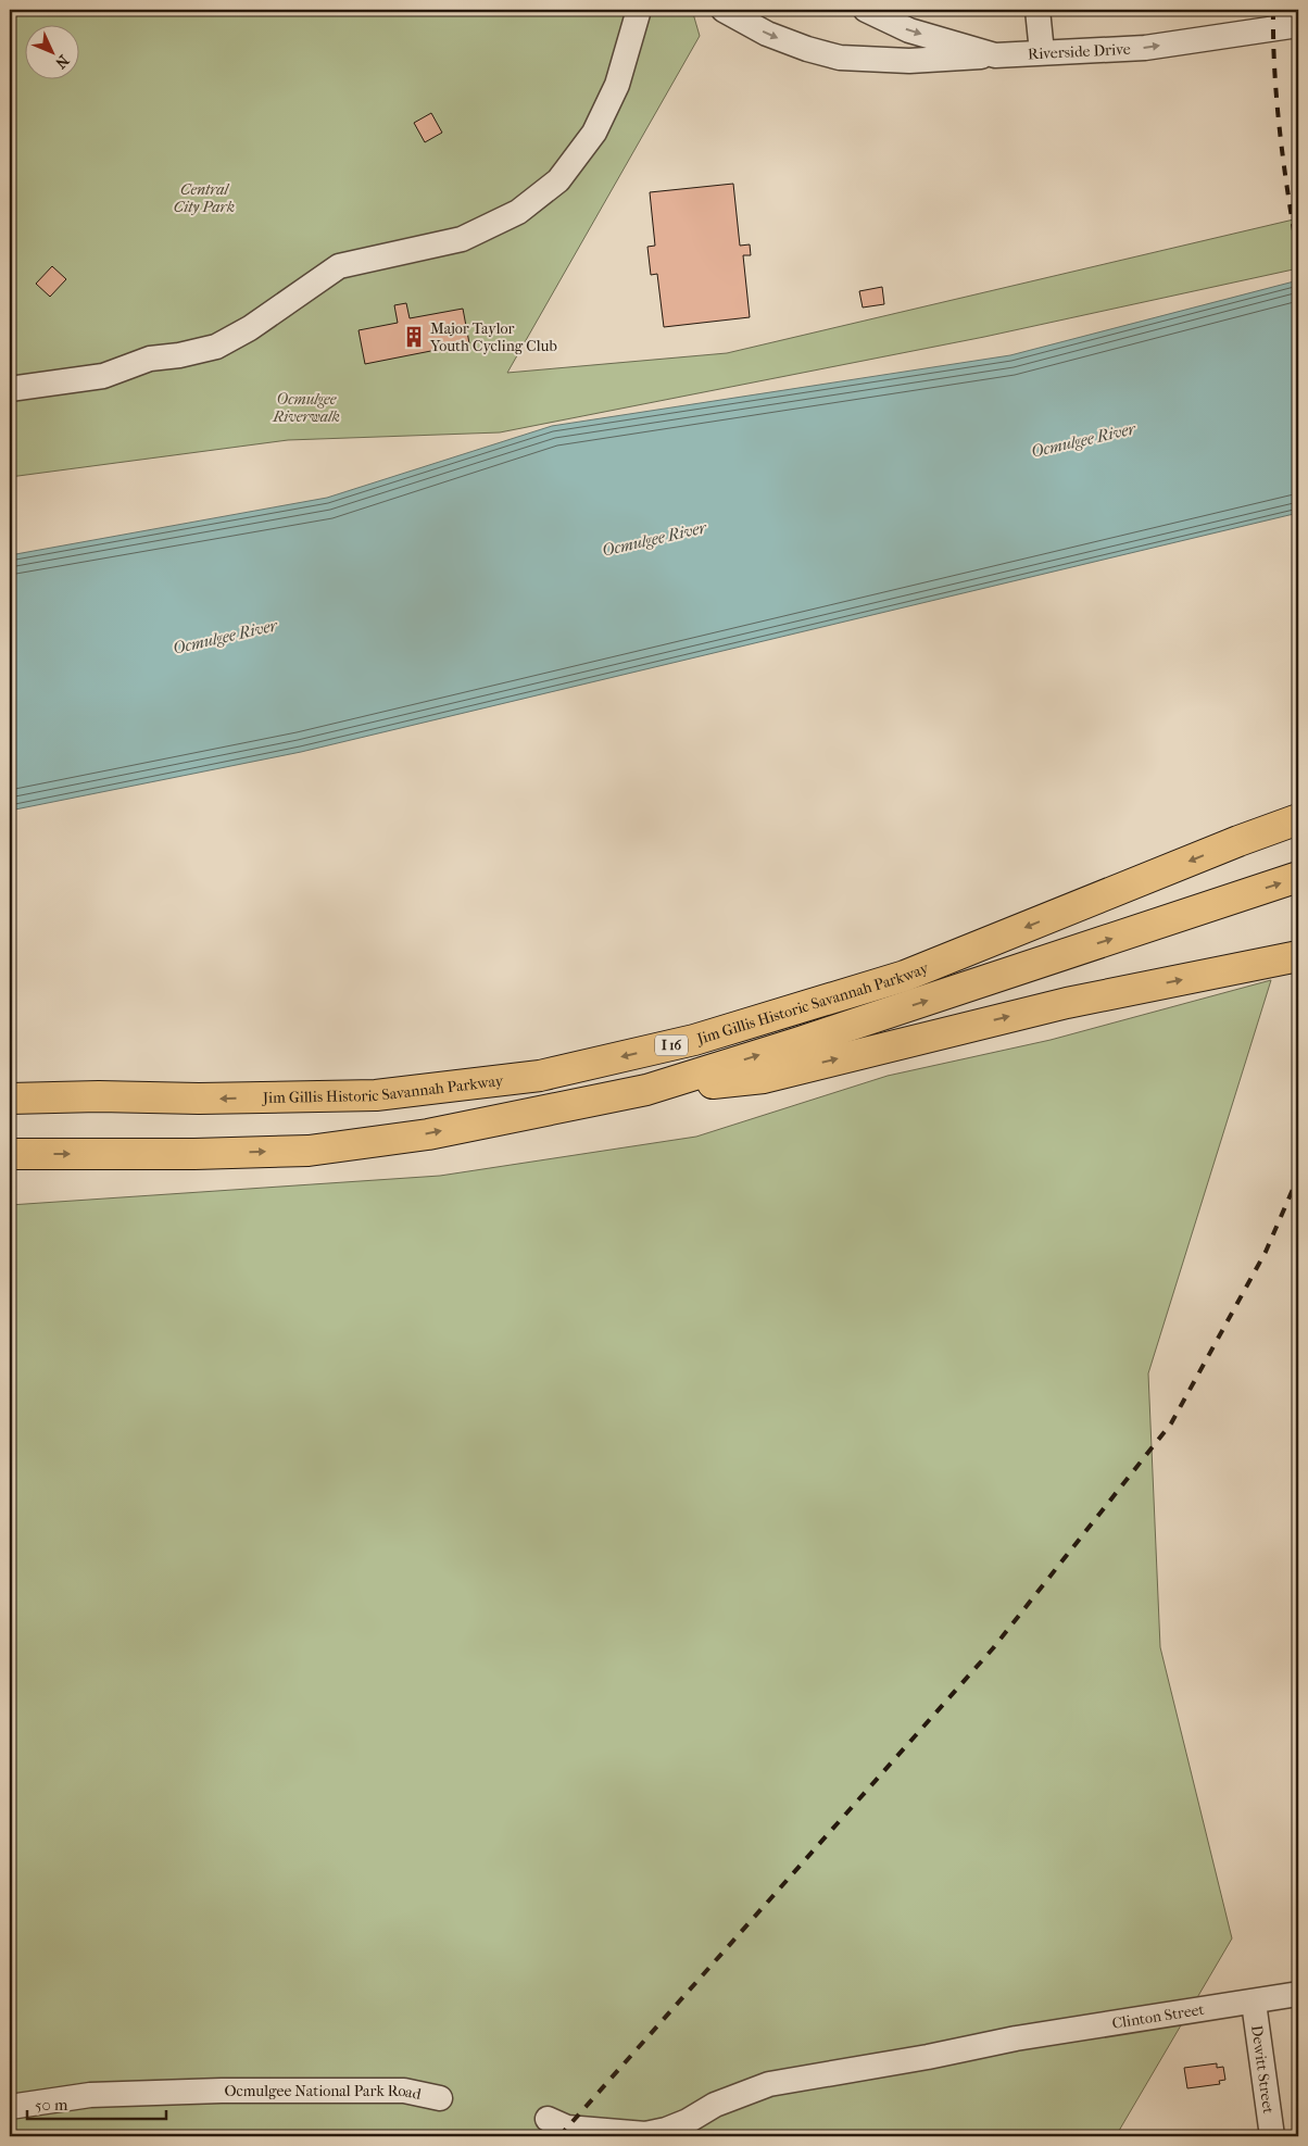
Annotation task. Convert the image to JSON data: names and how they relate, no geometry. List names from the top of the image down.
{
  "streets": {
    "highway": ["Jim Gillis Historic Savannah Parkway", "I 16"],
    "street": [
      "Riverside Drive",
      "Clinton Street",
      "Dewitt Street",
      "Ocmulgee National Park Road"
    ]
  },
  "crossings": [
    ["Clinton Street", "Dewitt Street"]
  ],
  "water": ["Ocmulgee River"],
  "parks": ["Central City Park", "Ocmulgee Riverwalk"],
  "places": {
    "building": ["Major Taylor Youth Cycling Club"]
  },
  "scale_bar": "50 m",
  "north": "bottom right"
}
